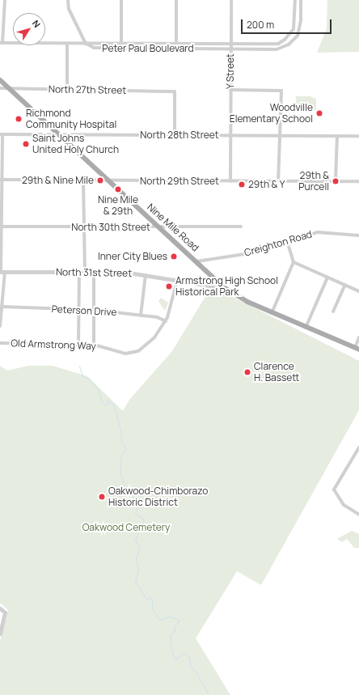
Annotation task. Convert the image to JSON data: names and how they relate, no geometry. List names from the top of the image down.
{
  "streets": {
    "main road": ["Nine Mile Road"],
    "street": [
      "Peter Paul Boulevard",
      "Y Street",
      "North 27th Street",
      "North 28th Street",
      "North 29th Street",
      "North 30th Street",
      "Creighton Road",
      "North 31st Street",
      "Peterson Drive",
      "Old Armstrong Way"
    ]
  },
  "crossings": [
    ["Peter Paul Boulevard", "Y Street"],
    ["Y Street", "North 28th Street"],
    ["Y Street", "North 29th Street"],
    ["North 27th Street", "North 28th Street"],
    ["North 27th Street", "Nine Mile Road"],
    ["North 28th Street", "Nine Mile Road"],
    ["North 29th Street", "Nine Mile Road"],
    ["North 30th Street", "Nine Mile Road"],
    ["Nine Mile Road", "Creighton Road"],
    ["Nine Mile Road", "North 31st Street"],
    ["North 31st Street", "Old Armstrong Way"],
    ["Peterson Drive", "Old Armstrong Way"]
  ],
  "parks": ["Oakwood Cemetery"],
  "places": [
    "Woodville Elementary School",
    "Richmond Community Hospital",
    "Saint Johns United Holy Church",
    "29th & Nine Mile",
    "29th & Purcell",
    "29th & Y",
    "Nine Mile & 29th",
    "Inner City Blues",
    "Armstrong High School Historical Park",
    "Clarence H. Bassett",
    "Oakwood-Chimborazo Historic District"
  ],
  "scale_bar": "200 m",
  "north": "top right"
}
